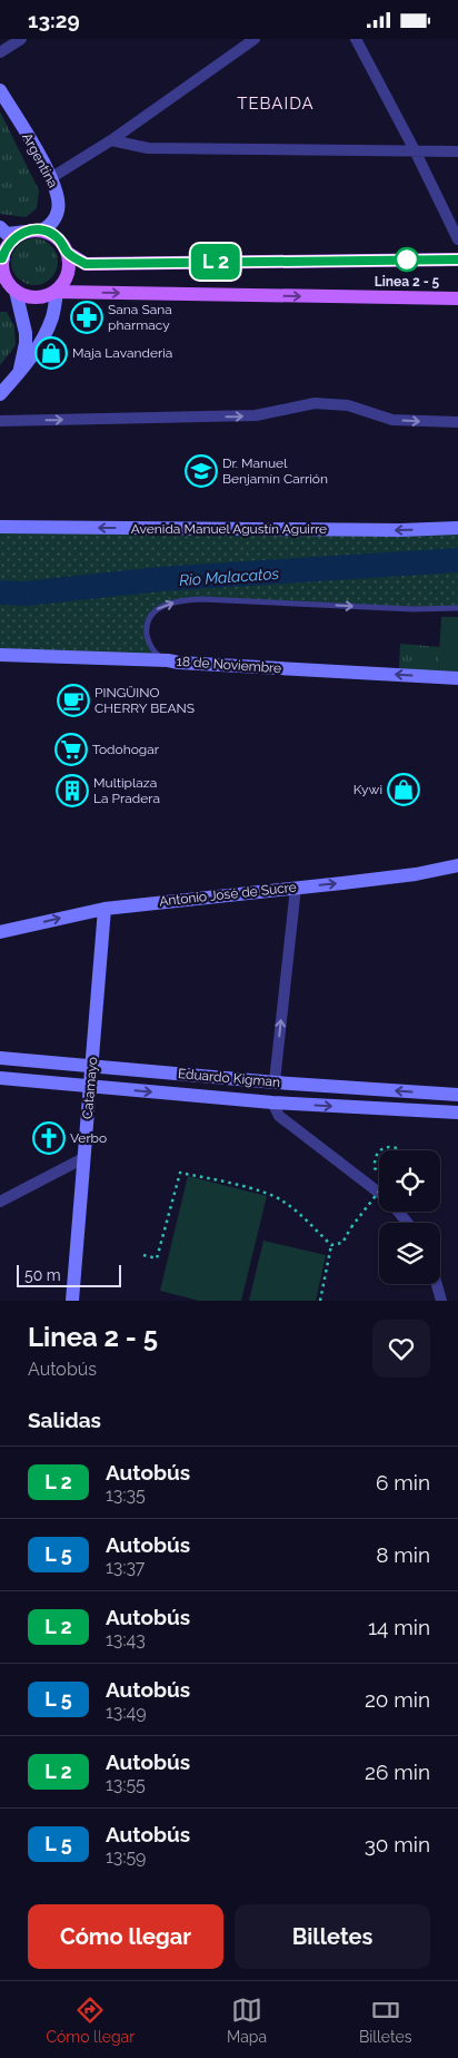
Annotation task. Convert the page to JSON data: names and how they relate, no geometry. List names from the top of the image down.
{
  "streets": {
    "street": [
      "Argentina",
      "Avenida Manuel Agustín Aguirre",
      "18 de Noviembre",
      "Antonio José de Sucre",
      "Eduardo Kigman",
      "Catamayo"
    ]
  },
  "crossings": [
    ["Antonio José de Sucre", "Catamayo"],
    ["Eduardo Kigman", "Catamayo"]
  ],
  "one_way": ["18 de Noviembre", "Antonio José de Sucre"],
  "districts": ["TEBAIDA"],
  "water": ["Rio Malacatos"],
  "places": {
    "other": ["Linea 2 - 5"],
    "pharmacy": ["Sana Sana pharmacy"],
    "shop": ["Maja Lavanderia", "Kywi"],
    "school or university": ["Dr. Manuel Benjamín Carrión"],
    "cafe": ["PINGÜINO CHERRY BEANS"],
    "supermarket": ["Todohogar"],
    "building": ["Multiplaza La Pradera"],
    "church": ["Verbo"]
  },
  "scale_bar": "50 m",
  "page": {
    "status": "13:29",
    "on_map": "L 2",
    "scale": "50 m",
    "heading": [
      ["Linea 2 - 5", "Autobús"],
      "Salidas"
    ],
    "list": [
      {
        "mark": "L 2",
        "name": "Autobús",
        "note": "13:35",
        "value": "6 min"
      },
      {
        "mark": "L 5",
        "name": "Autobús",
        "note": "13:37",
        "value": "8 min"
      },
      {
        "mark": "L 2",
        "name": "Autobús",
        "note": "13:43",
        "value": "14 min"
      },
      {
        "mark": "L 5",
        "name": "Autobús",
        "note": "13:49",
        "value": "20 min"
      },
      {
        "mark": "L 2",
        "name": "Autobús",
        "note": "13:55",
        "value": "26 min"
      },
      {
        "mark": "L 5",
        "name": "Autobús",
        "note": "13:59",
        "value": "30 min"
      }
    ],
    "buttons": ["Cómo llegar", "Billetes"],
    "tabs": ["Cómo llegar", "Mapa", "Billetes"]
  }
}
